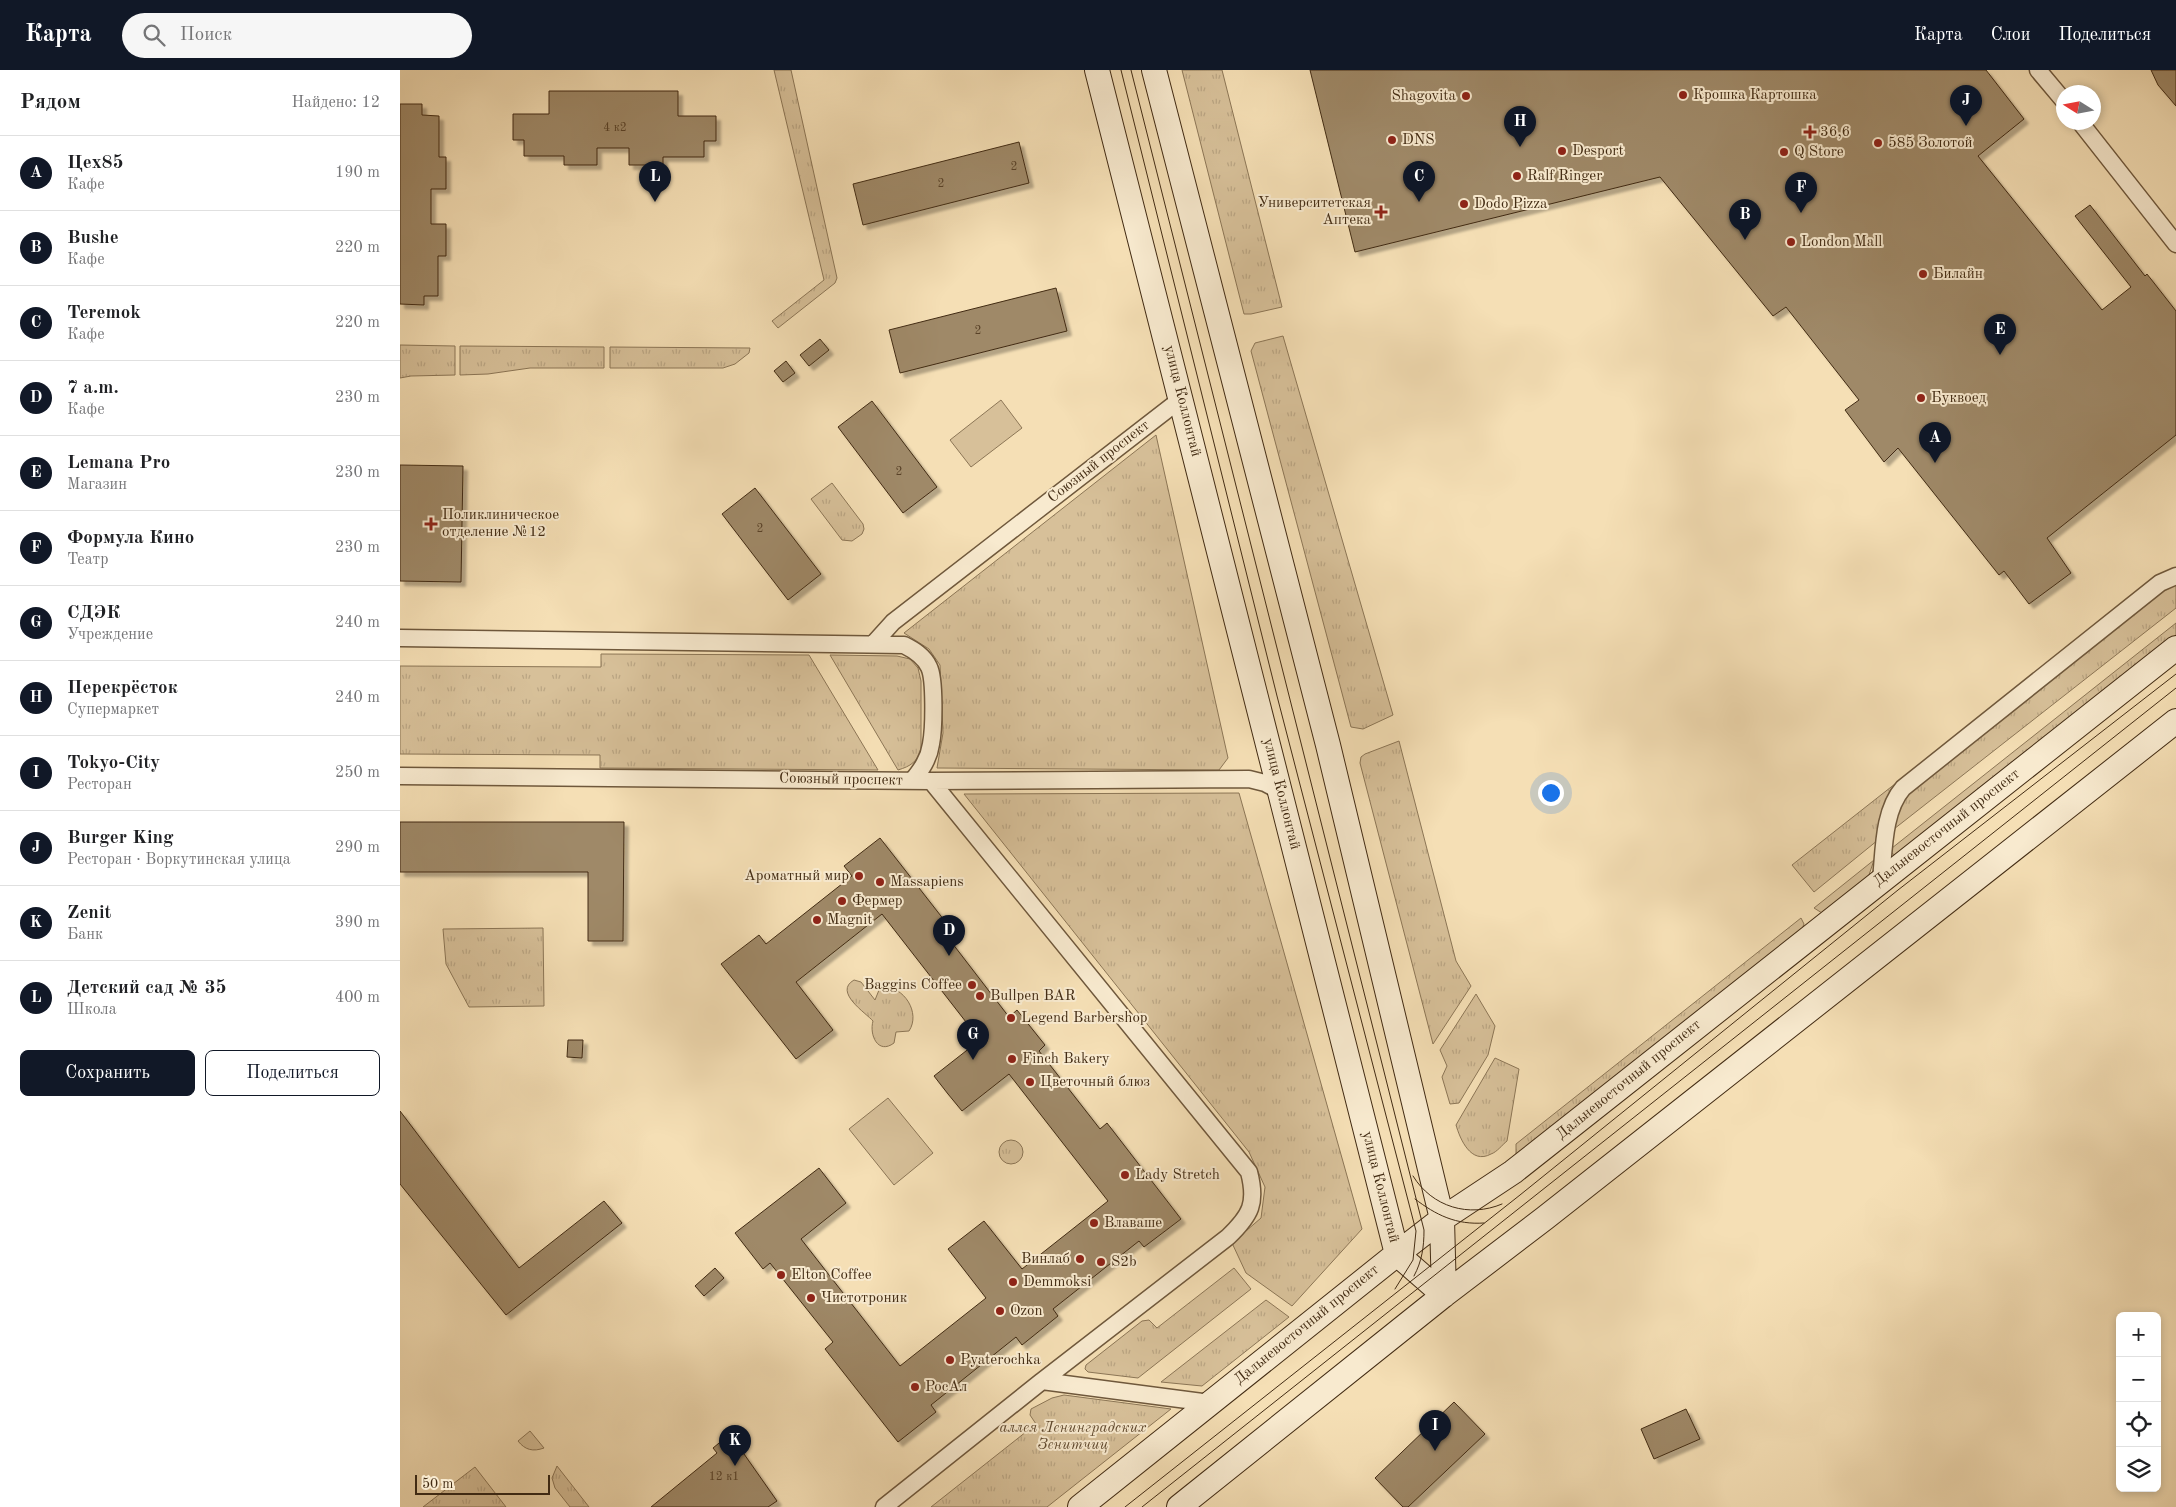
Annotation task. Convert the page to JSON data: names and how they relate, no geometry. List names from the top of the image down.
{
  "streets": {
    "main road": ["улица Коллонтай", "Дальневосточный проспект"],
    "street": ["Союзный проспект"]
  },
  "crossings": [
    ["улица Коллонтай", "Союзный проспект"],
    ["улица Коллонтай", "Дальневосточный проспект"]
  ],
  "parks": ["аллея Ленинградских Зенитчиц"],
  "places": {
    "other": [
      "Крошка Картошка",
      "Shagovita",
      "DNS",
      "585 Золотой",
      "Desport",
      "Q Store",
      "Ralf Ringer",
      "Dodo Pizza",
      "London Mall",
      "Билайн",
      "Буквоед",
      "Ароматный мир",
      "Massapiens",
      "Фермер",
      "Magnit",
      "Baggins Coffee",
      "Bullpen BAR",
      "Legend Barbershop",
      "Finch Bakery",
      "Цветочный блюз",
      "Lady Stretch",
      "Влаваше",
      "Винлаб",
      "S2b",
      "Elton Coffee",
      "Demmoksi",
      "Чистотроник",
      "Ozon",
      "Pyaterochka",
      "РосАл"
    ],
    "health": ["36,6", "Университетская Аптека", "Поликлиническое отделение №12"]
  },
  "house_numbers": [
    "4 к2",
    "2",
    "2",
    "2",
    "2",
    "2",
    "12 к1"
  ],
  "scale_bar": "50 m",
  "north": "left",
  "page": {
    "header": "Карта",
    "search": "Поиск",
    "nav": ["Карта", "Слои", "Поделиться"],
    "heading": ["Рядом", "Найдено: 12"],
    "pins": [
      "J",
      "H",
      "C",
      "L",
      "F",
      "B",
      "E",
      "A",
      "D",
      "G",
      "I",
      "K"
    ],
    "list": [
      {
        "mark": "A",
        "name": "Цех85",
        "note": "Кафе",
        "value": "190 m"
      },
      {
        "mark": "B",
        "name": "Bushe",
        "note": "Кафе",
        "value": "220 m"
      },
      {
        "mark": "C",
        "name": "Teremok",
        "note": "Кафе",
        "value": "220 m"
      },
      {
        "mark": "D",
        "name": "7 a.m.",
        "note": "Кафе",
        "value": "230 m"
      },
      {
        "mark": "E",
        "name": "Lemana Pro",
        "note": "Магазин",
        "value": "230 m"
      },
      {
        "mark": "F",
        "name": "Формула Кино",
        "note": "Театр",
        "value": "230 m"
      },
      {
        "mark": "G",
        "name": "СДЭК",
        "note": "Учреждение",
        "value": "240 m"
      },
      {
        "mark": "H",
        "name": "Перекрёсток",
        "note": "Супермаркет",
        "value": "240 m"
      },
      {
        "mark": "I",
        "name": "Tokyo-City",
        "note": "Ресторан",
        "value": "250 m"
      },
      {
        "mark": "J",
        "name": "Burger King",
        "note": "Ресторан · Воркутинская улица",
        "value": "290 m"
      },
      {
        "mark": "K",
        "name": "Zenit",
        "note": "Банк",
        "value": "390 m"
      },
      {
        "mark": "L",
        "name": "Детский сад № 35",
        "note": "Школа",
        "value": "400 m"
      }
    ],
    "buttons": ["Сохранить", "Поделиться"],
    "map_buttons": ["+", "−"],
    "scale": "50 m"
  }
}
